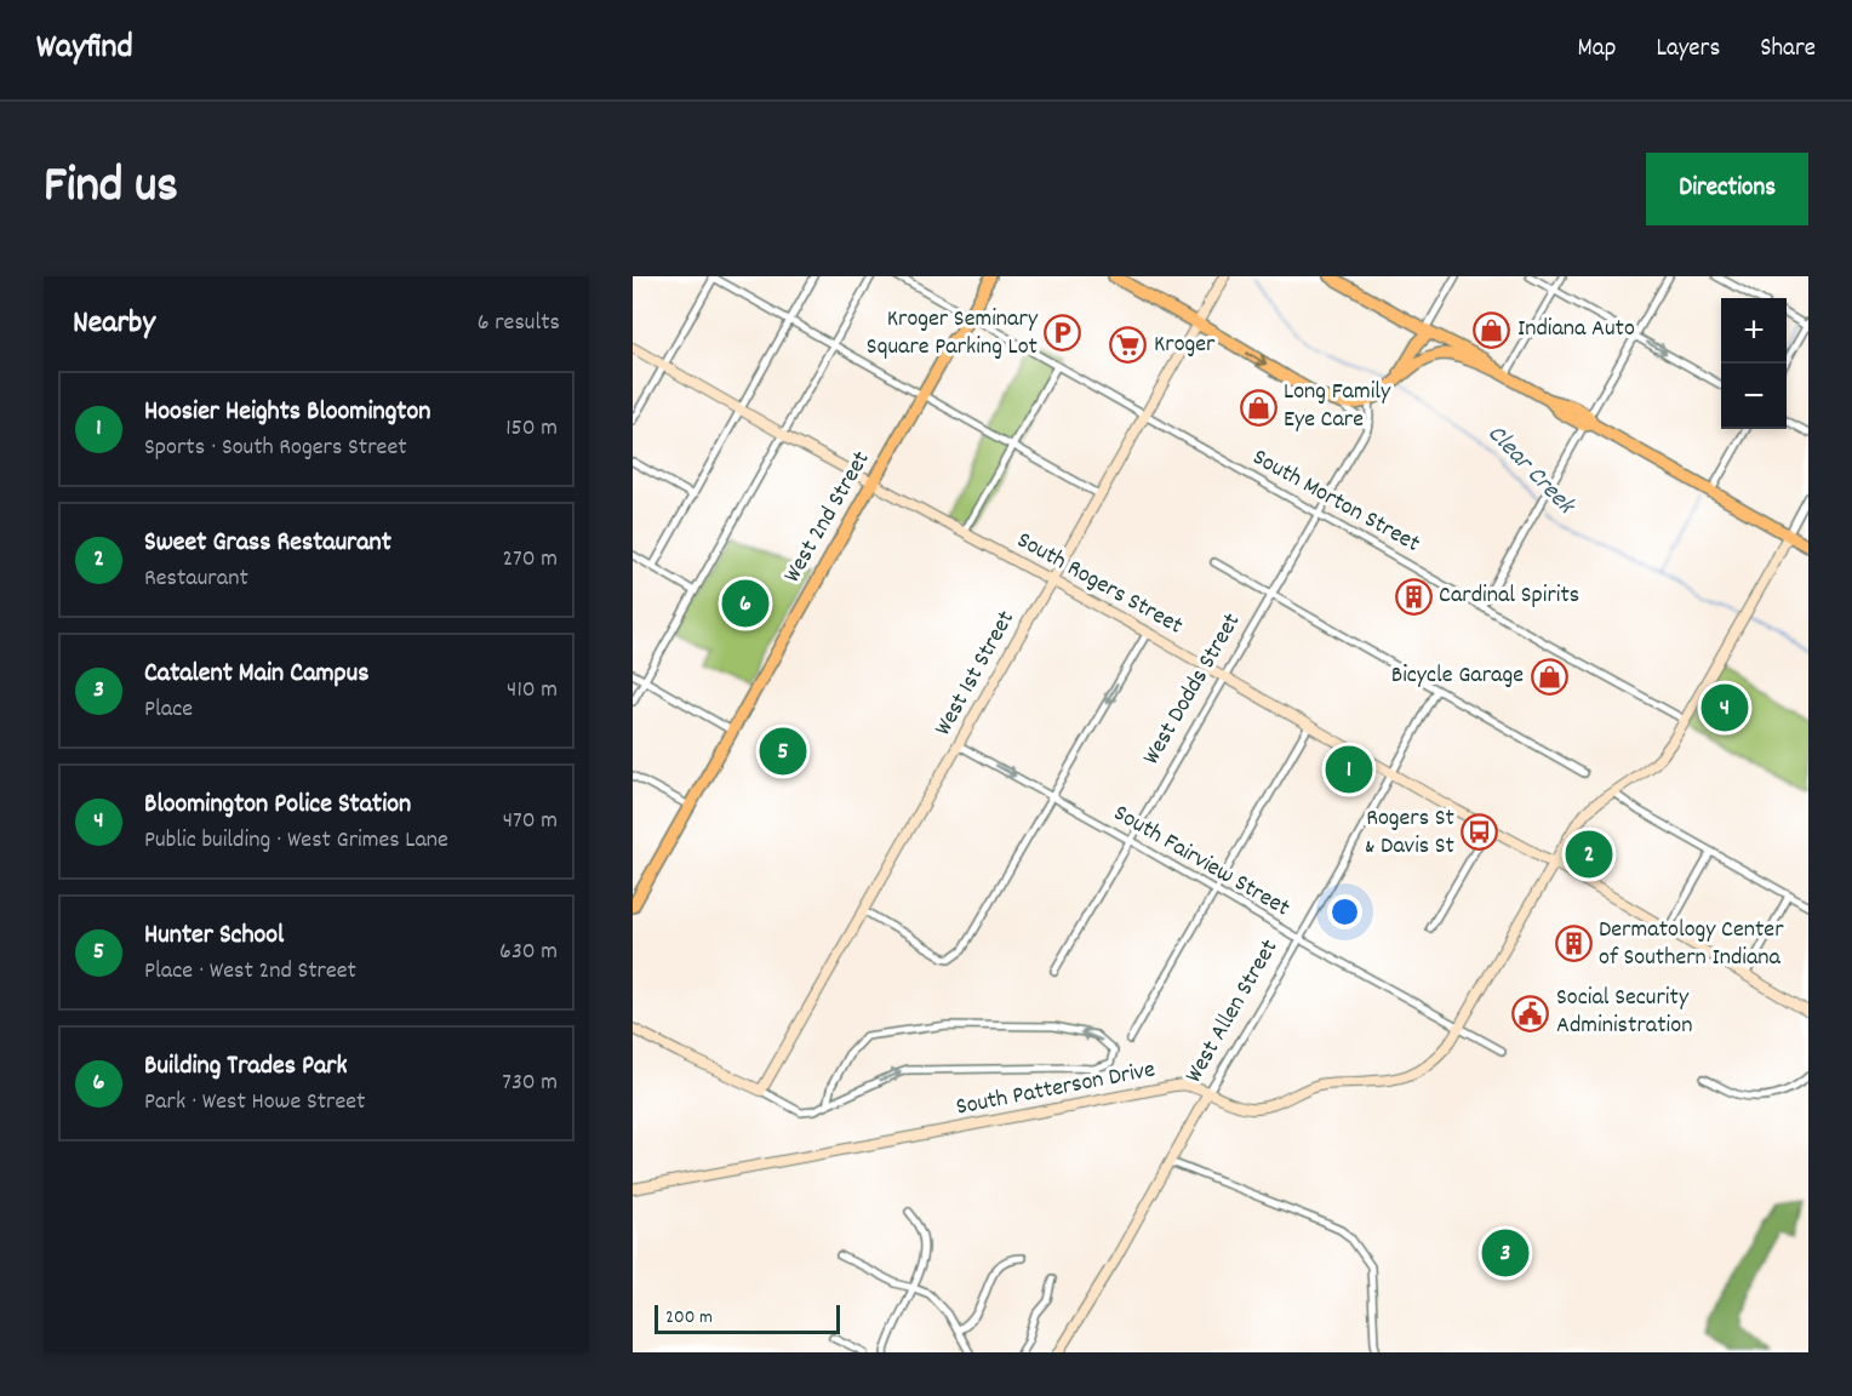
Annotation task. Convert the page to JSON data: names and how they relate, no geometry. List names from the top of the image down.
{
  "streets": {
    "main road": ["West 2nd Street"],
    "street": [
      "South Morton Street",
      "South Rogers Street",
      "West 1st Street",
      "West Dodds Street",
      "South Fairview Street",
      "West Allen Street",
      "South Patterson Drive"
    ]
  },
  "crossings": [
    ["South Morton Street", "West 2nd Street"],
    ["South Morton Street", "West 1st Street"],
    ["South Morton Street", "West Dodds Street"],
    ["South Morton Street", "South Patterson Drive"],
    ["West 2nd Street", "South Rogers Street"],
    ["South Rogers Street", "West 1st Street"],
    ["South Rogers Street", "West Dodds Street"],
    ["South Rogers Street", "West Allen Street"],
    ["South Rogers Street", "South Patterson Drive"],
    ["West 1st Street", "South Fairview Street"],
    ["West Dodds Street", "South Fairview Street"],
    ["South Fairview Street", "West Allen Street"],
    ["South Fairview Street", "South Patterson Drive"],
    ["West Allen Street", "South Patterson Drive"]
  ],
  "water": ["Clear Creek"],
  "places": {
    "shop": ["Indiana Auto", "Long Family Eye Care", "Bicycle Garage"],
    "parking": ["Kroger Seminary Square Parking Lot"],
    "supermarket": ["Kroger"],
    "building": ["Cardinal Spirits", "Dermatology Center of Southern Indiana"],
    "bus stop": ["Rogers St & Davis St"],
    "public building": ["Social Security Administration"]
  },
  "scale_bar": "200 m",
  "page": {
    "header": "Wayfind",
    "nav": ["Map", "Layers", "Share"],
    "title": "Find us",
    "buttons": "Directions",
    "heading": ["Nearby", "6 results"],
    "map_buttons": ["+", "−"],
    "list": [
      {
        "mark": "1",
        "name": "Hoosier Heights Bloomington",
        "note": "Sports · South Rogers Street",
        "value": "150 m"
      },
      {
        "mark": "2",
        "name": "Sweet Grass Restaurant",
        "note": "Restaurant",
        "value": "270 m"
      },
      {
        "mark": "3",
        "name": "Catalent Main Campus",
        "note": "Place",
        "value": "410 m"
      },
      {
        "mark": "4",
        "name": "Bloomington Police Station",
        "note": "Public building · West Grimes Lane",
        "value": "470 m"
      },
      {
        "mark": "5",
        "name": "Hunter School",
        "note": "Place · West 2nd Street",
        "value": "630 m"
      },
      {
        "mark": "6",
        "name": "Building Trades Park",
        "note": "Park · West Howe Street",
        "value": "730 m"
      }
    ],
    "pins": [
      "6",
      "4",
      "5",
      "1",
      "2",
      "3"
    ],
    "scale": "200 m"
  }
}
